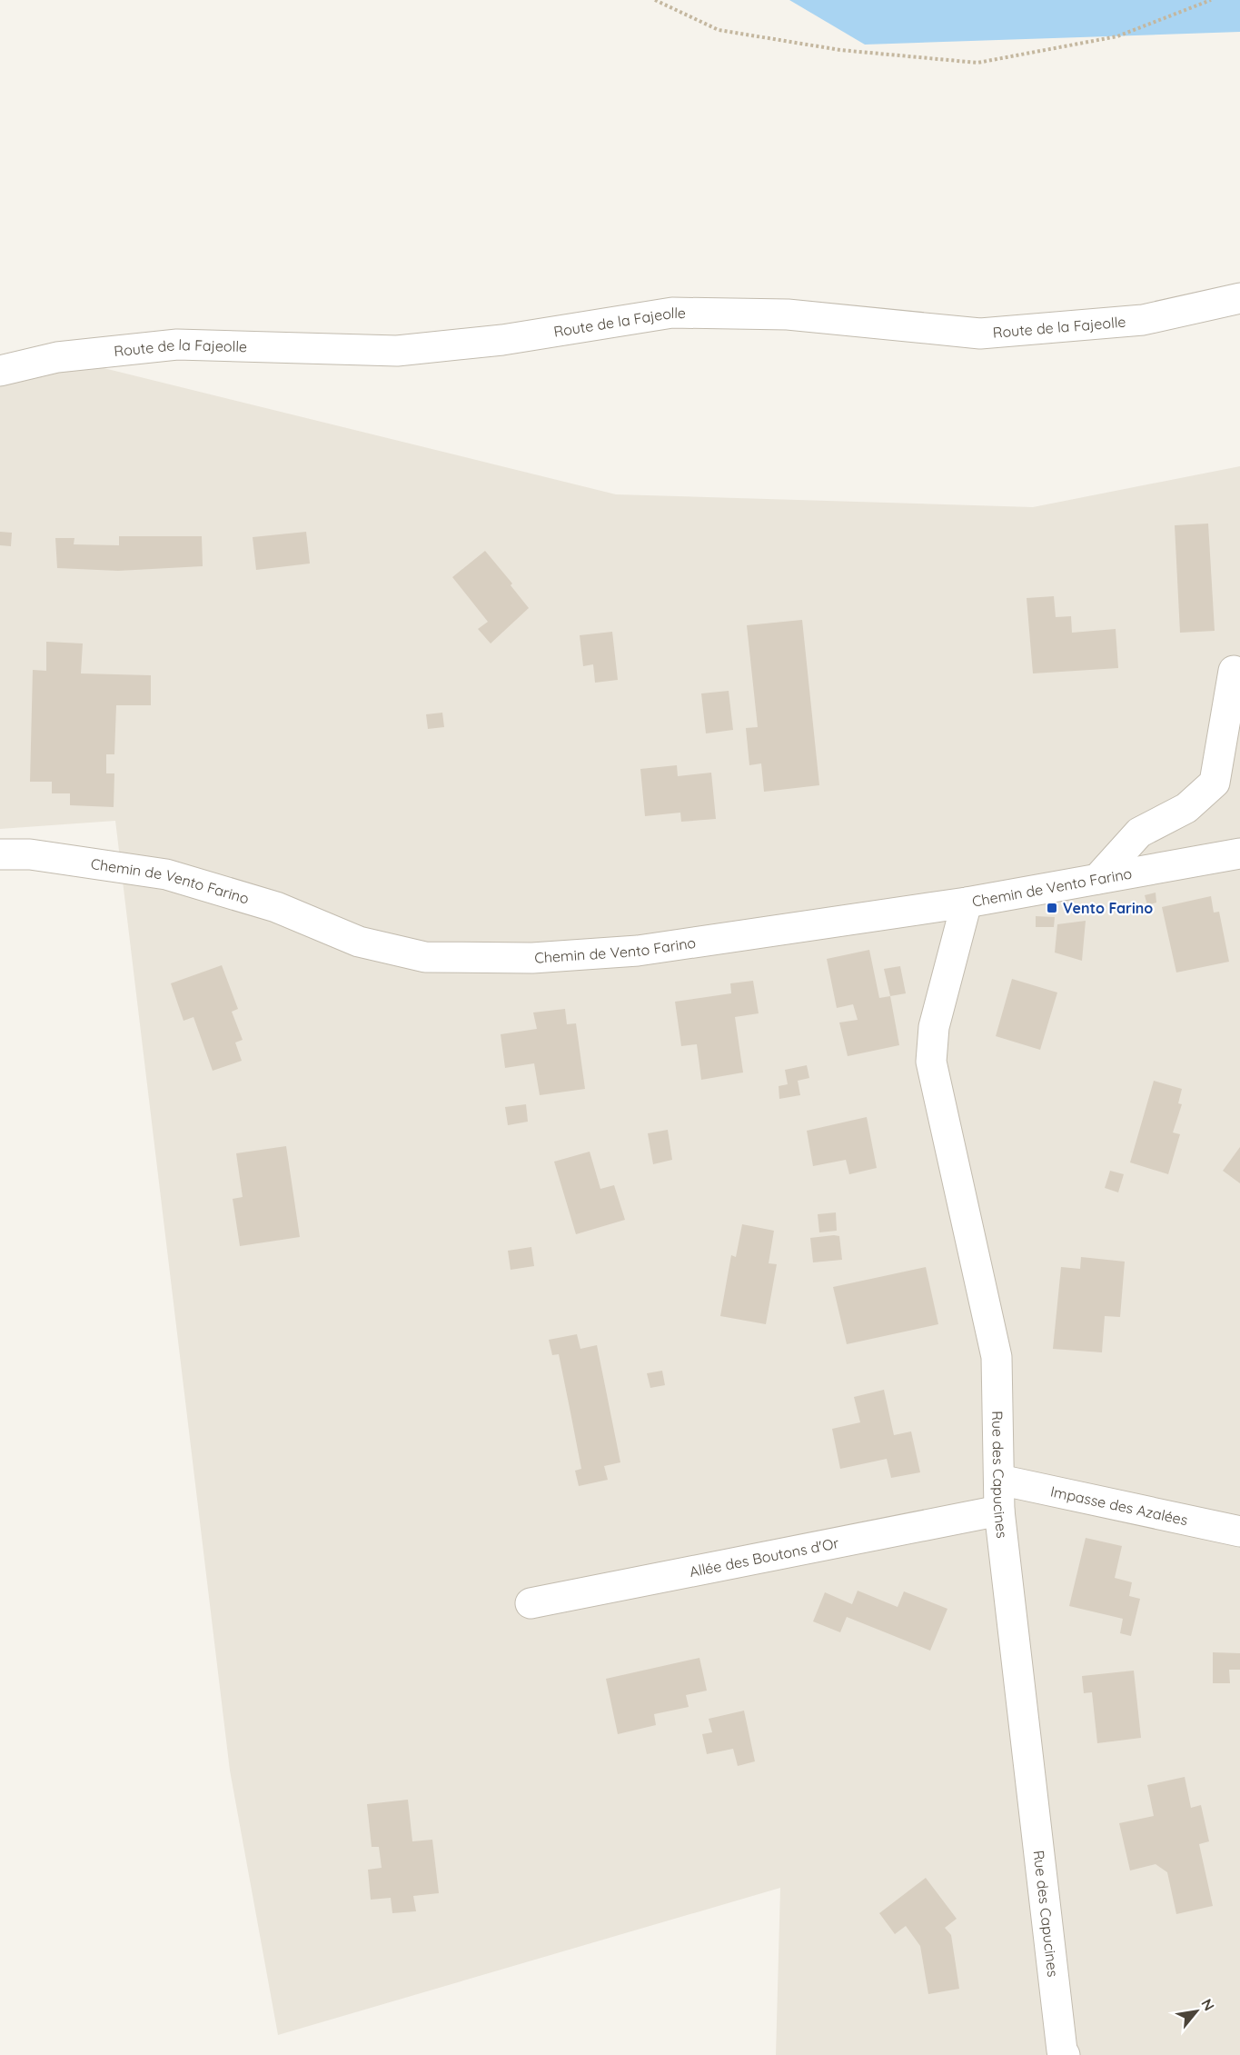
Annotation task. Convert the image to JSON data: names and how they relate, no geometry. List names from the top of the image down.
{
  "streets": {
    "street": [
      "Route de la Fajeolle",
      "Chemin de Vento Farino",
      "Rue des Capucines",
      "Impasse des Azalées",
      "Allée des Boutons d'Or"
    ]
  },
  "crossings": [
    ["Chemin de Vento Farino", "Rue des Capucines"],
    ["Rue des Capucines", "Impasse des Azalées"],
    ["Rue des Capucines", "Allée des Boutons d'Or"]
  ],
  "places": {
    "transit": ["Vento Farino"]
  },
  "north": "top right"
}
